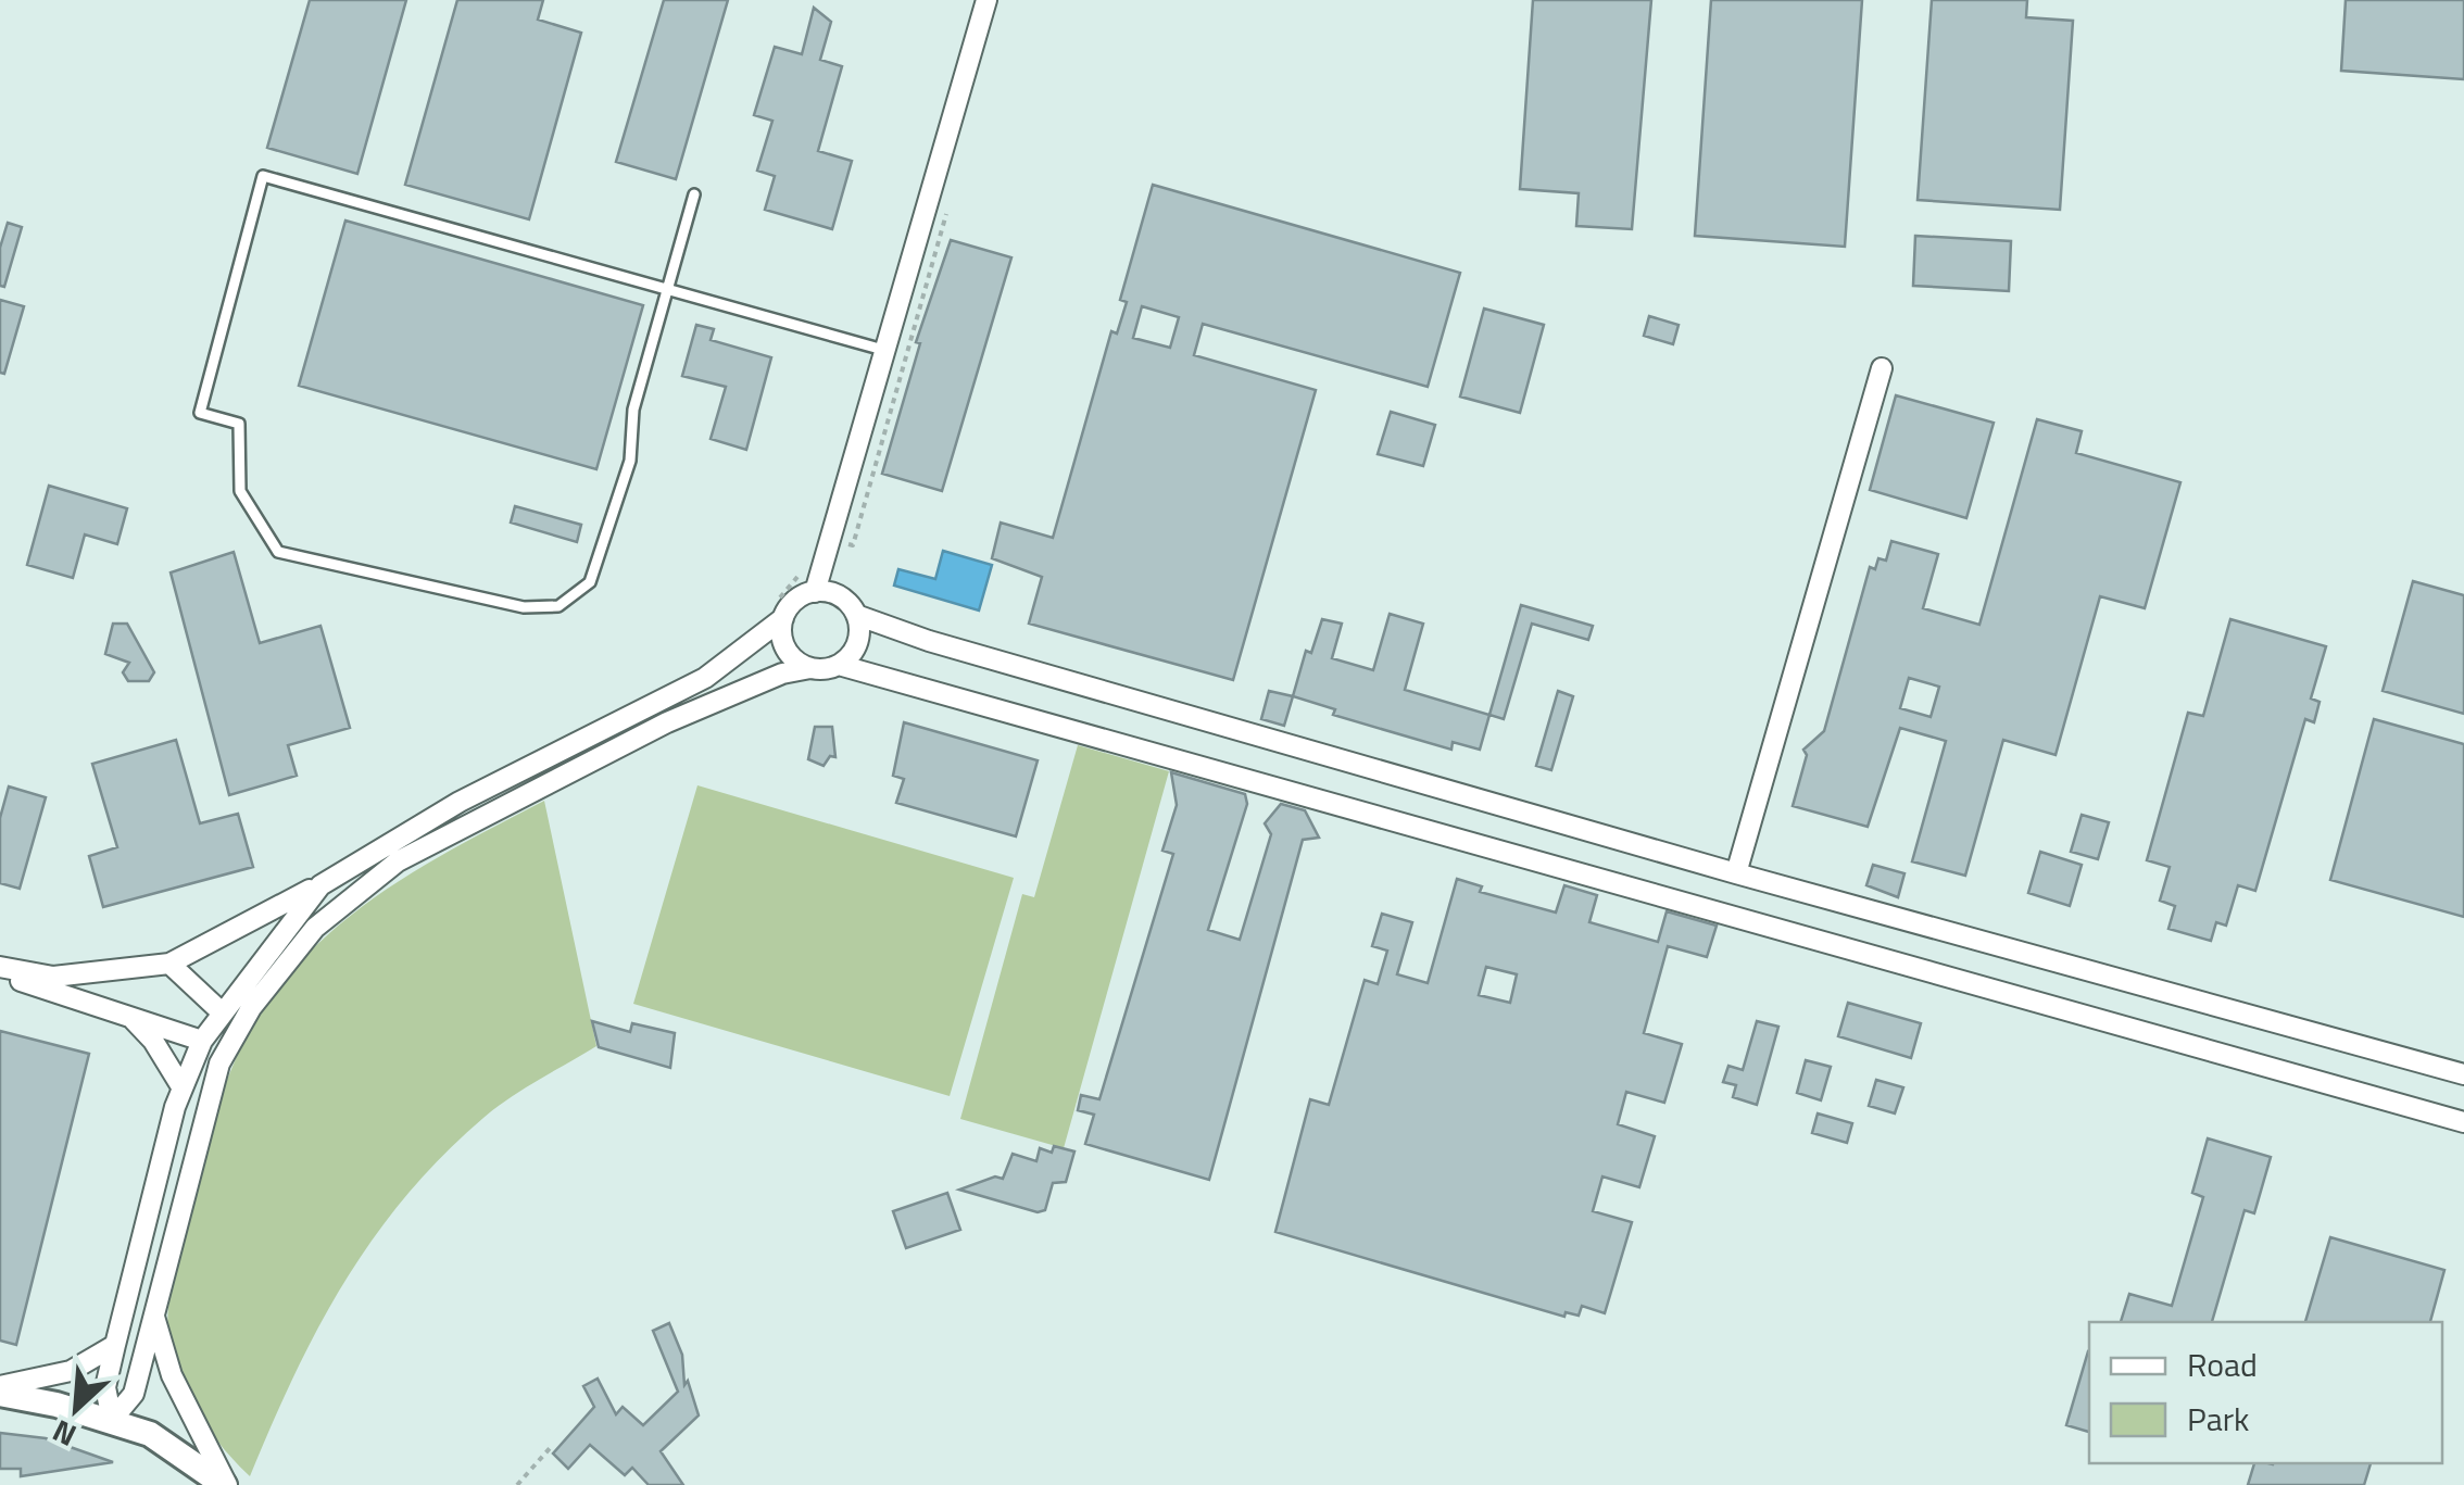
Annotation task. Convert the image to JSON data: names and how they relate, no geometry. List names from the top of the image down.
{
  "legend": ["Road", "Park"],
  "north": "bottom left"
}
